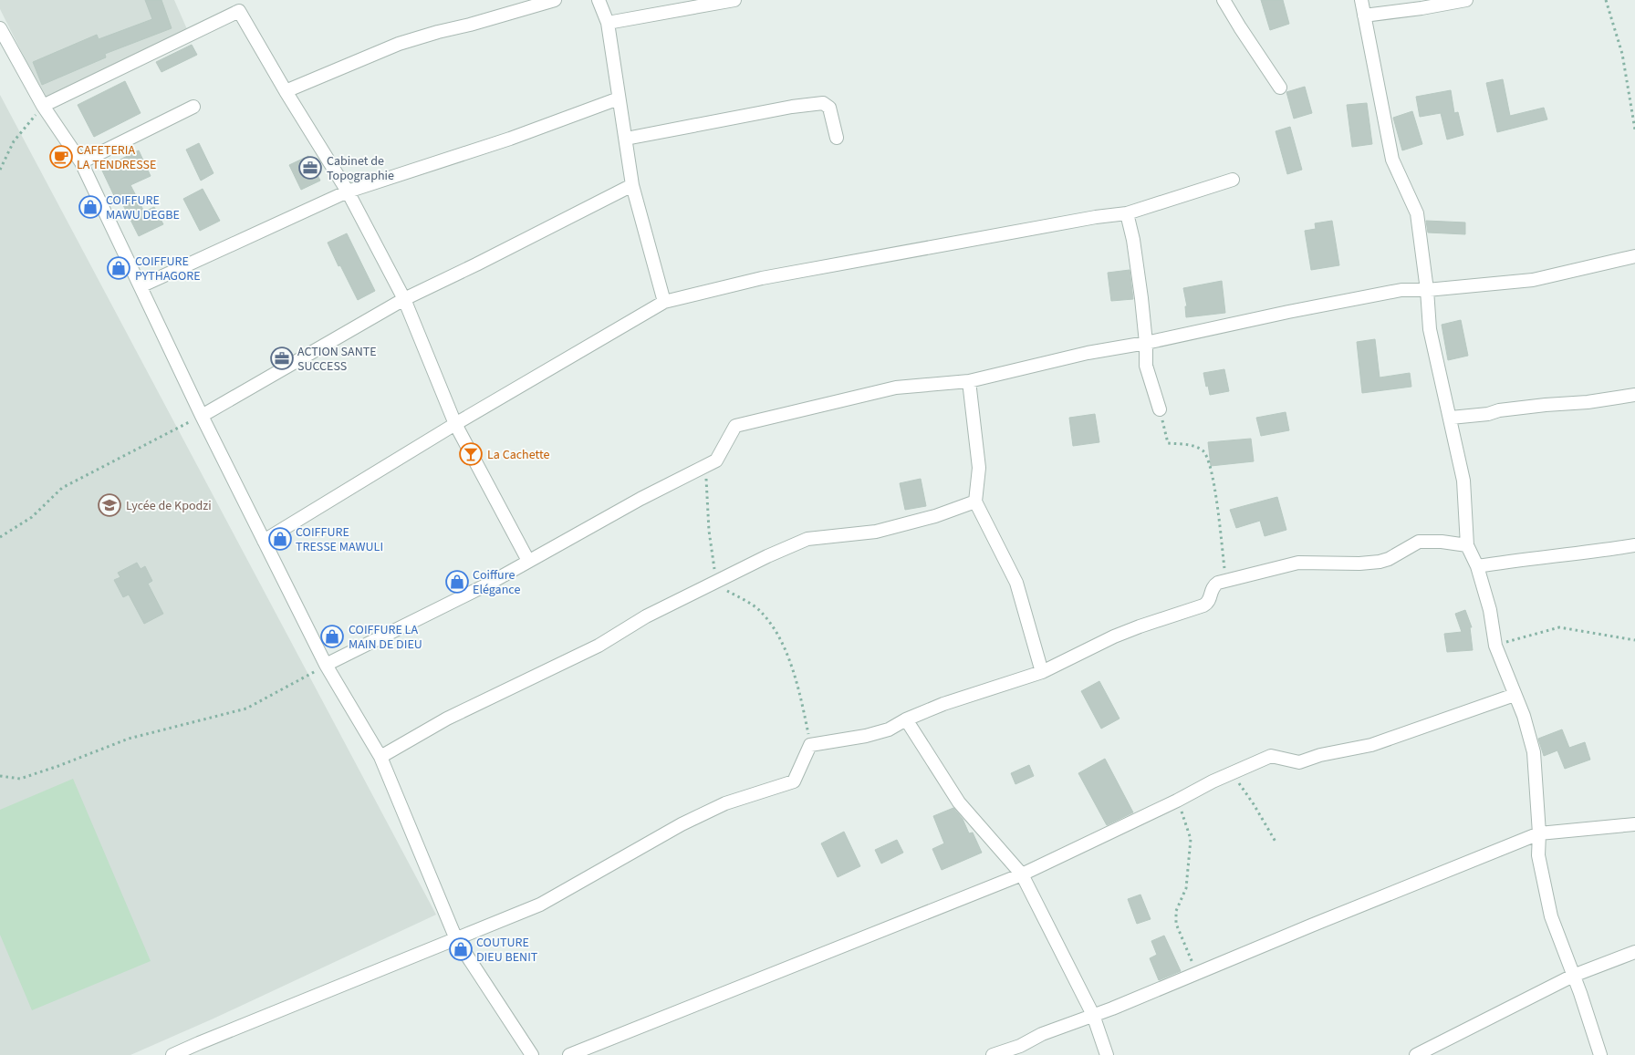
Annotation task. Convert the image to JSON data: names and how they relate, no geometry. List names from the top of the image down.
{
  "places": {
    "cafe": ["CAFETERIA LA TENDRESSE"],
    "office": ["Cabinet de Topographie", "ACTION SANTE SUCCESS"],
    "shop": [
      "COIFFURE MAWU DEGBE",
      "COIFFURE PYTHAGORE",
      "COIFFURE TRESSE MAWULI",
      "Coiffure Elégance",
      "COIFFURE LA MAIN DE DIEU",
      "COUTURE DIEU BENIT"
    ],
    "bar": ["La Cachette"],
    "school or university": ["Lycée de Kpodzi"]
  }
}
